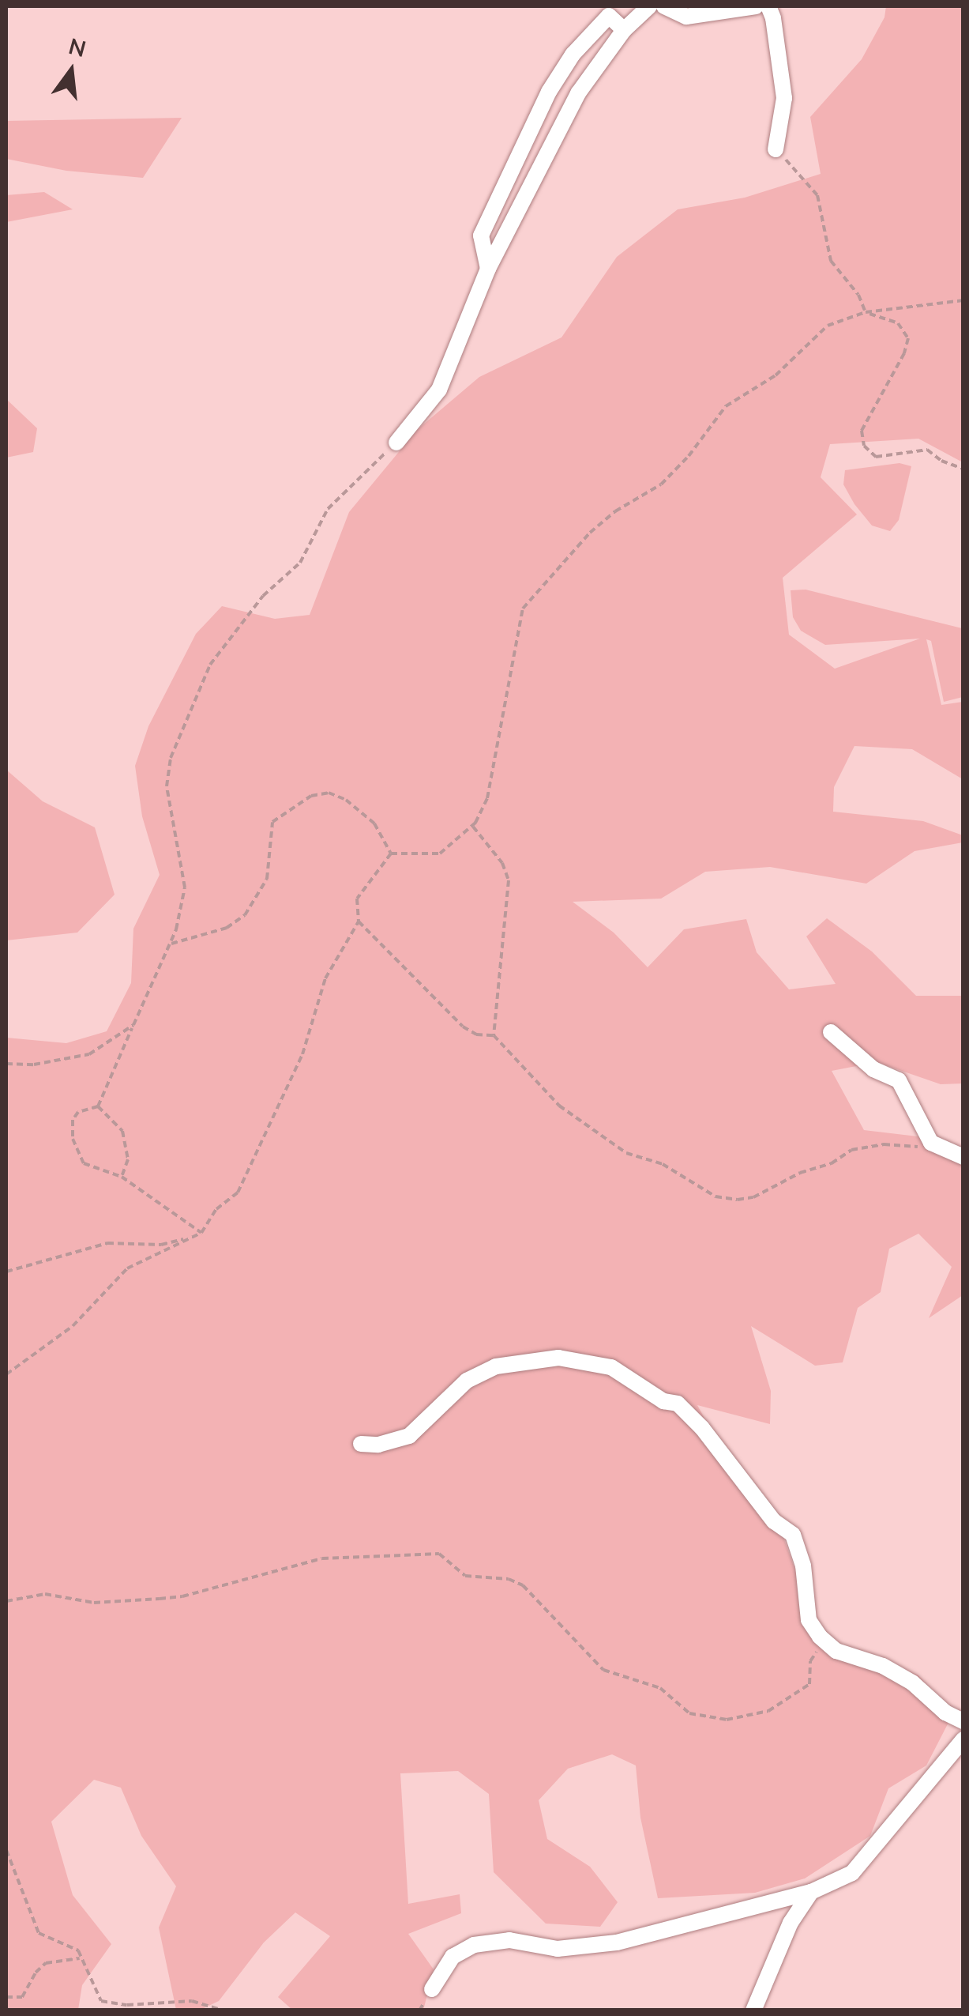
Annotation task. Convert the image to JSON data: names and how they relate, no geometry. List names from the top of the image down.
{
  "north": "top"
}
